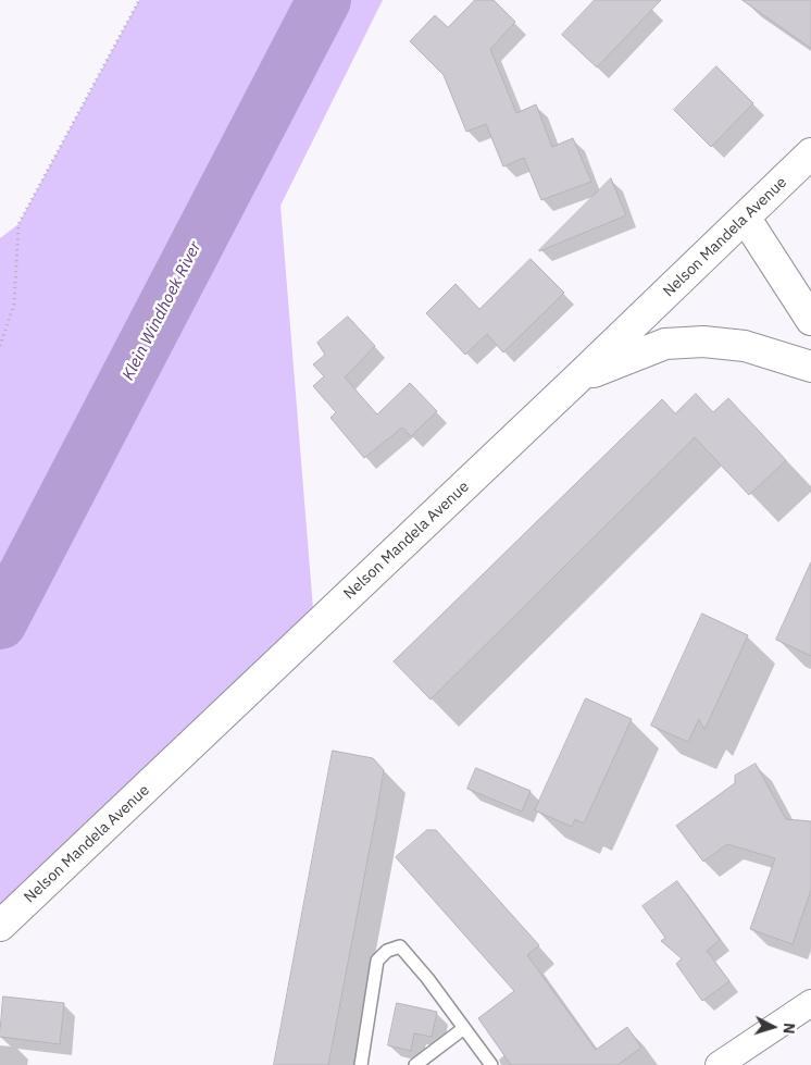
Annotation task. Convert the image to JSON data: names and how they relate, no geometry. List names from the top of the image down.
{
  "streets": {
    "main road": ["Nelson Mandela Avenue"]
  },
  "water": ["Klein Windhoek River"],
  "north": "right"
}
